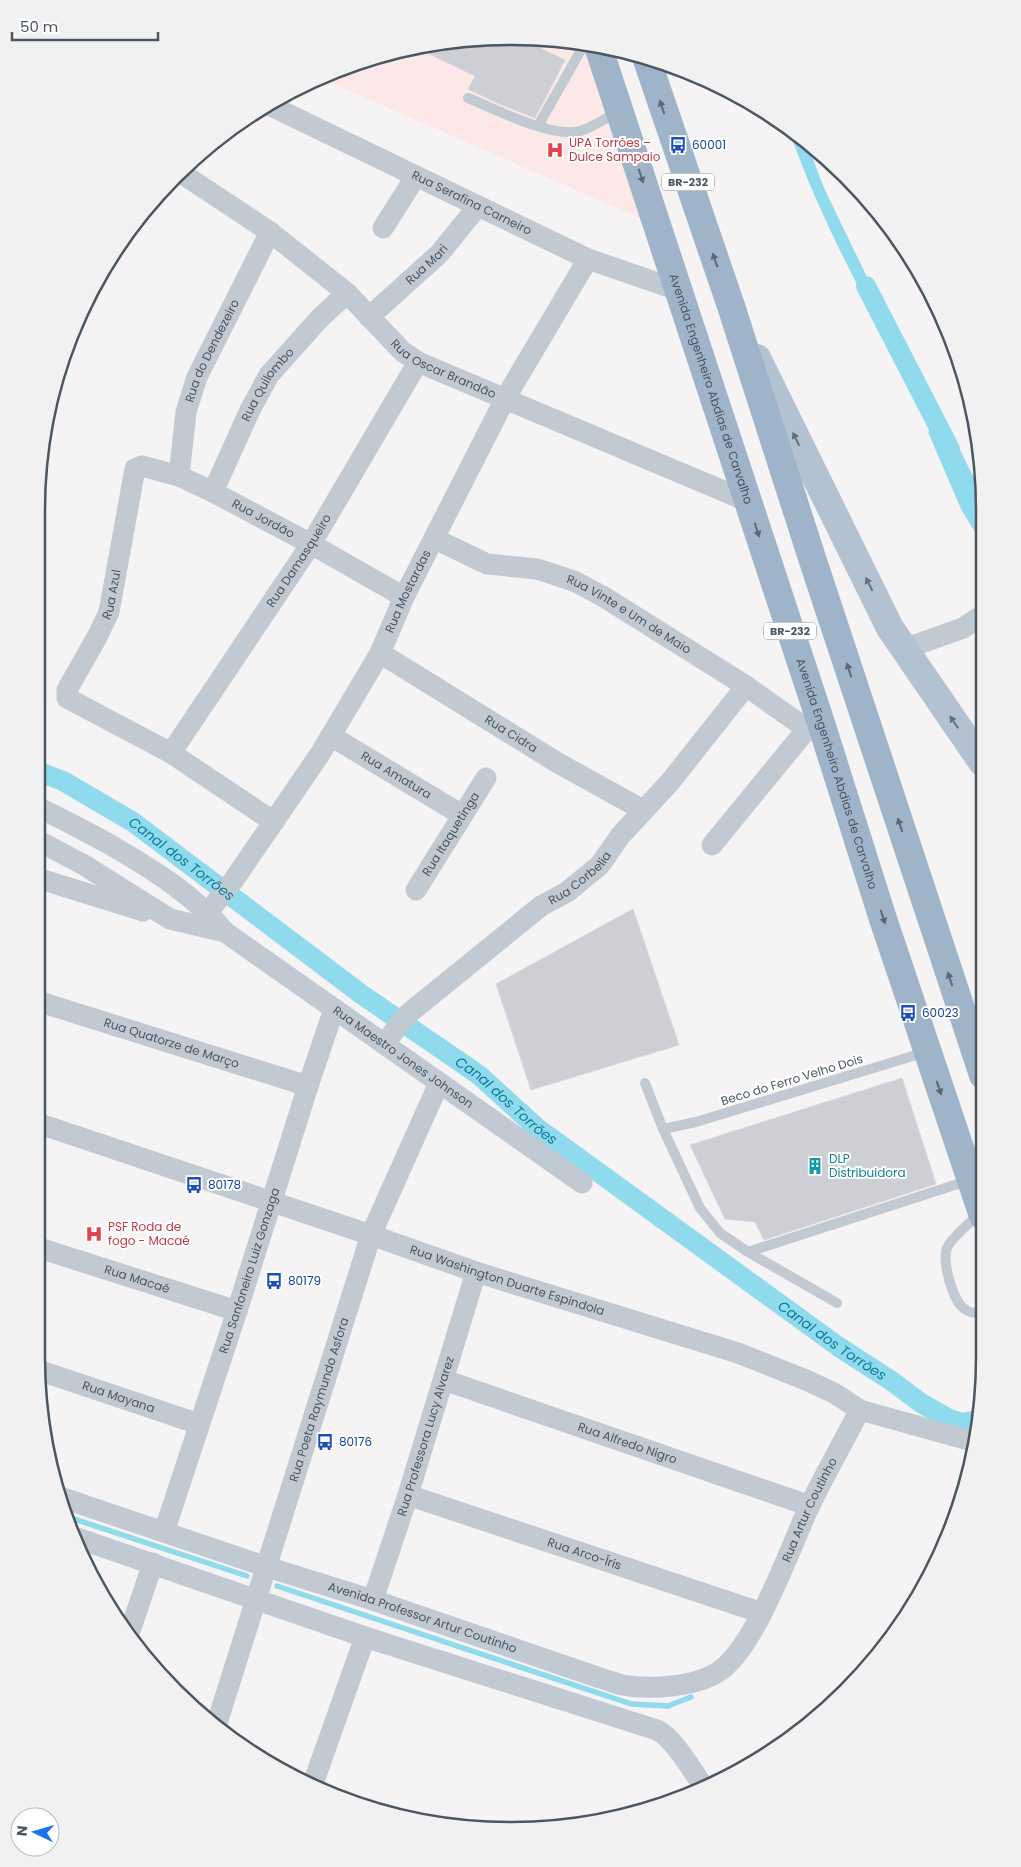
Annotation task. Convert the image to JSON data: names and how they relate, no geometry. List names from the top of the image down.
{
  "streets": {
    "highway": ["BR-232", "Avenida Engenheiro Abdias de Carvalho"],
    "street": [
      "Rua Serafina Carneiro",
      "Rua Mari",
      "Rua do Dendezeiro",
      "Rua Oscar Brandão",
      "Rua Quilombo",
      "Rua Jordão",
      "Rua Damasqueiro",
      "Rua Mostardas",
      "Rua Azul",
      "Rua Vinte e Um de Maio",
      "Rua Cidra",
      "Rua Amatura",
      "Rua Itaquetinga",
      "Rua Corbelia",
      "Rua Quatorze de Março",
      "Rua Maestro Jones Johnson",
      "Rua Sanfoneiro Luiz Gonzaga",
      "Rua Macaé",
      "Rua Washington Duarte Espindola",
      "Rua Mayana",
      "Rua Poeta Raymundo Asfora",
      "Rua Professora Lucy Alvarez",
      "Rua Alfredo Nigro",
      "Rua Artur Coutinho",
      "Rua Arco-Íris",
      "Avenida Professor Artur Coutinho"
    ],
    "lane": ["Beco do Ferro Velho Dois"]
  },
  "crossings": [
    ["Rua Serafina Carneiro", "Rua Mari"],
    ["Rua Serafina Carneiro", "Avenida Engenheiro Abdias de Carvalho"],
    ["Rua Serafina Carneiro", "Rua Mostardas"],
    ["Rua Mari", "Rua Oscar Brandão"],
    ["Rua do Dendezeiro", "Rua Oscar Brandão"],
    ["Rua do Dendezeiro", "Rua Jordão"],
    ["Rua Oscar Brandão", "Rua Quilombo"],
    ["Rua Oscar Brandão", "Avenida Engenheiro Abdias de Carvalho"],
    ["Rua Oscar Brandão", "Rua Damasqueiro"],
    ["Rua Oscar Brandão", "Rua Mostardas"],
    ["Rua Quilombo", "Rua Jordão"],
    ["Avenida Engenheiro Abdias de Carvalho", "Rua Vinte e Um de Maio"],
    ["Avenida Engenheiro Abdias de Carvalho", "Beco do Ferro Velho Dois"],
    ["Rua Jordão", "Rua Damasqueiro"],
    ["Rua Jordão", "Rua Mostardas"],
    ["Rua Jordão", "Rua Azul"],
    ["Rua Damasqueiro", "Rua Azul"],
    ["Rua Mostardas", "Rua Vinte e Um de Maio"],
    ["Rua Mostardas", "Rua Cidra"],
    ["Rua Mostardas", "Rua Amatura"],
    ["Rua Mostardas", "Rua Maestro Jones Johnson"],
    ["Rua Vinte e Um de Maio", "Rua Corbelia"],
    ["Rua Cidra", "Rua Corbelia"],
    ["Rua Amatura", "Rua Itaquetinga"],
    ["Rua Corbelia", "Rua Maestro Jones Johnson"],
    ["Rua Quatorze de Março", "Rua Sanfoneiro Luiz Gonzaga"],
    ["Rua Maestro Jones Johnson", "Rua Sanfoneiro Luiz Gonzaga"],
    ["Rua Maestro Jones Johnson", "Rua Poeta Raymundo Asfora"],
    ["Rua Sanfoneiro Luiz Gonzaga", "Rua Macaé"],
    ["Rua Sanfoneiro Luiz Gonzaga", "Rua Washington Duarte Espindola"],
    ["Rua Sanfoneiro Luiz Gonzaga", "Rua Mayana"],
    ["Rua Sanfoneiro Luiz Gonzaga", "Avenida Professor Artur Coutinho"],
    ["Rua Washington Duarte Espindola", "Rua Poeta Raymundo Asfora"],
    ["Rua Washington Duarte Espindola", "Rua Professora Lucy Alvarez"],
    ["Rua Washington Duarte Espindola", "Rua Artur Coutinho"],
    ["Rua Poeta Raymundo Asfora", "Avenida Professor Artur Coutinho"],
    ["Rua Professora Lucy Alvarez", "Rua Alfredo Nigro"],
    ["Rua Professora Lucy Alvarez", "Rua Arco-Íris"],
    ["Rua Professora Lucy Alvarez", "Avenida Professor Artur Coutinho"],
    ["Rua Alfredo Nigro", "Rua Artur Coutinho"],
    ["Rua Artur Coutinho", "Rua Arco-Íris"],
    ["Rua Artur Coutinho", "Avenida Professor Artur Coutinho"],
    ["Rua Arco-Íris", "Avenida Professor Artur Coutinho"]
  ],
  "water": ["Canal dos Torrões"],
  "places": {
    "bus stop": [
      "60001",
      "60023",
      "80178",
      "80179",
      "80176"
    ],
    "hospital": ["UPA Torrões – Dulce Sampaio", "PSF Roda de fogo - Macaé"],
    "building": ["DLP Distribuidora"]
  },
  "scale_bar": "50 m",
  "north": "left"
}
